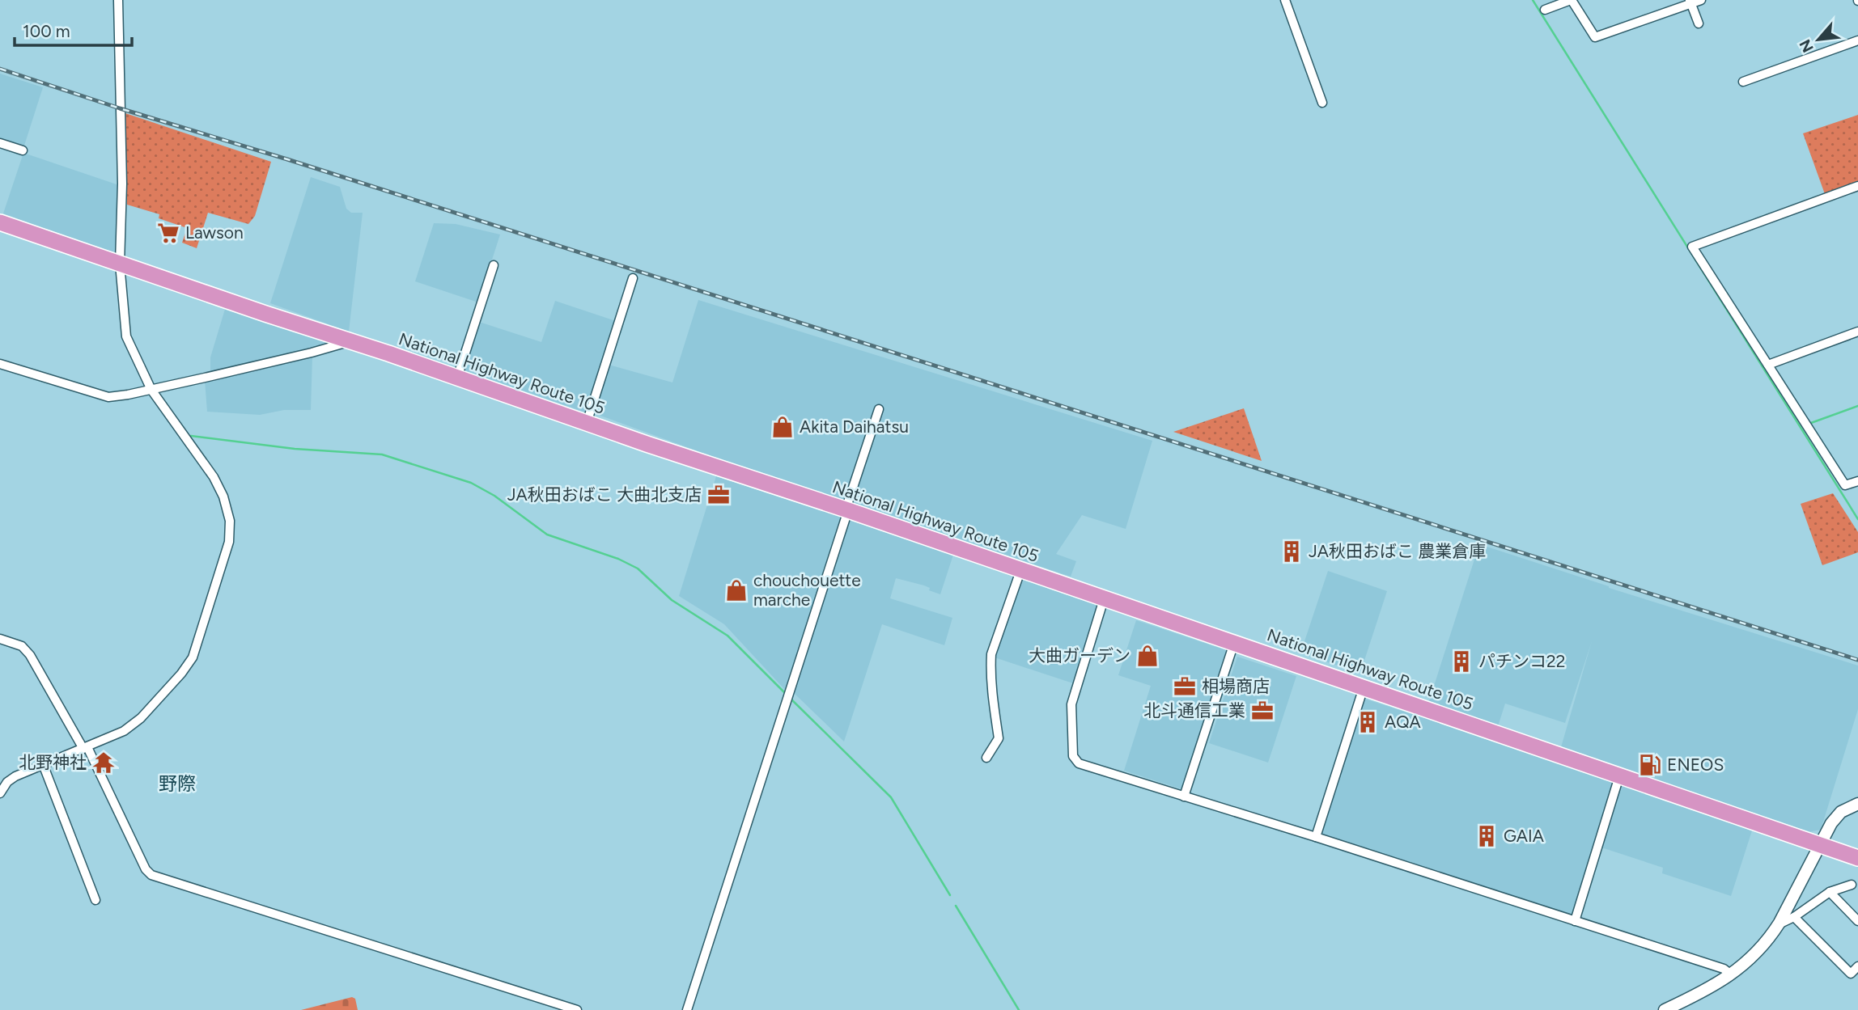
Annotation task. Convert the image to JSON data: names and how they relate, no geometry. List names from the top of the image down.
{
  "streets": {
    "highway": ["National Highway Route 105"]
  },
  "districts": ["野際"],
  "places": {
    "supermarket": ["Lawson"],
    "shop": ["Akita Daihatsu", "chouchouette marche", "大曲ガーデン"],
    "office": ["JA秋田おばこ 大曲北支店", "相場商店", "北斗通信工業"],
    "building": [
      "JA秋田おばこ 農業倉庫",
      "パチンコ22",
      "AQA",
      "GAIA"
    ],
    "temple": ["北野神社"],
    "fuel station": ["ENEOS"]
  },
  "scale_bar": "100 m",
  "north": "bottom left"
}
